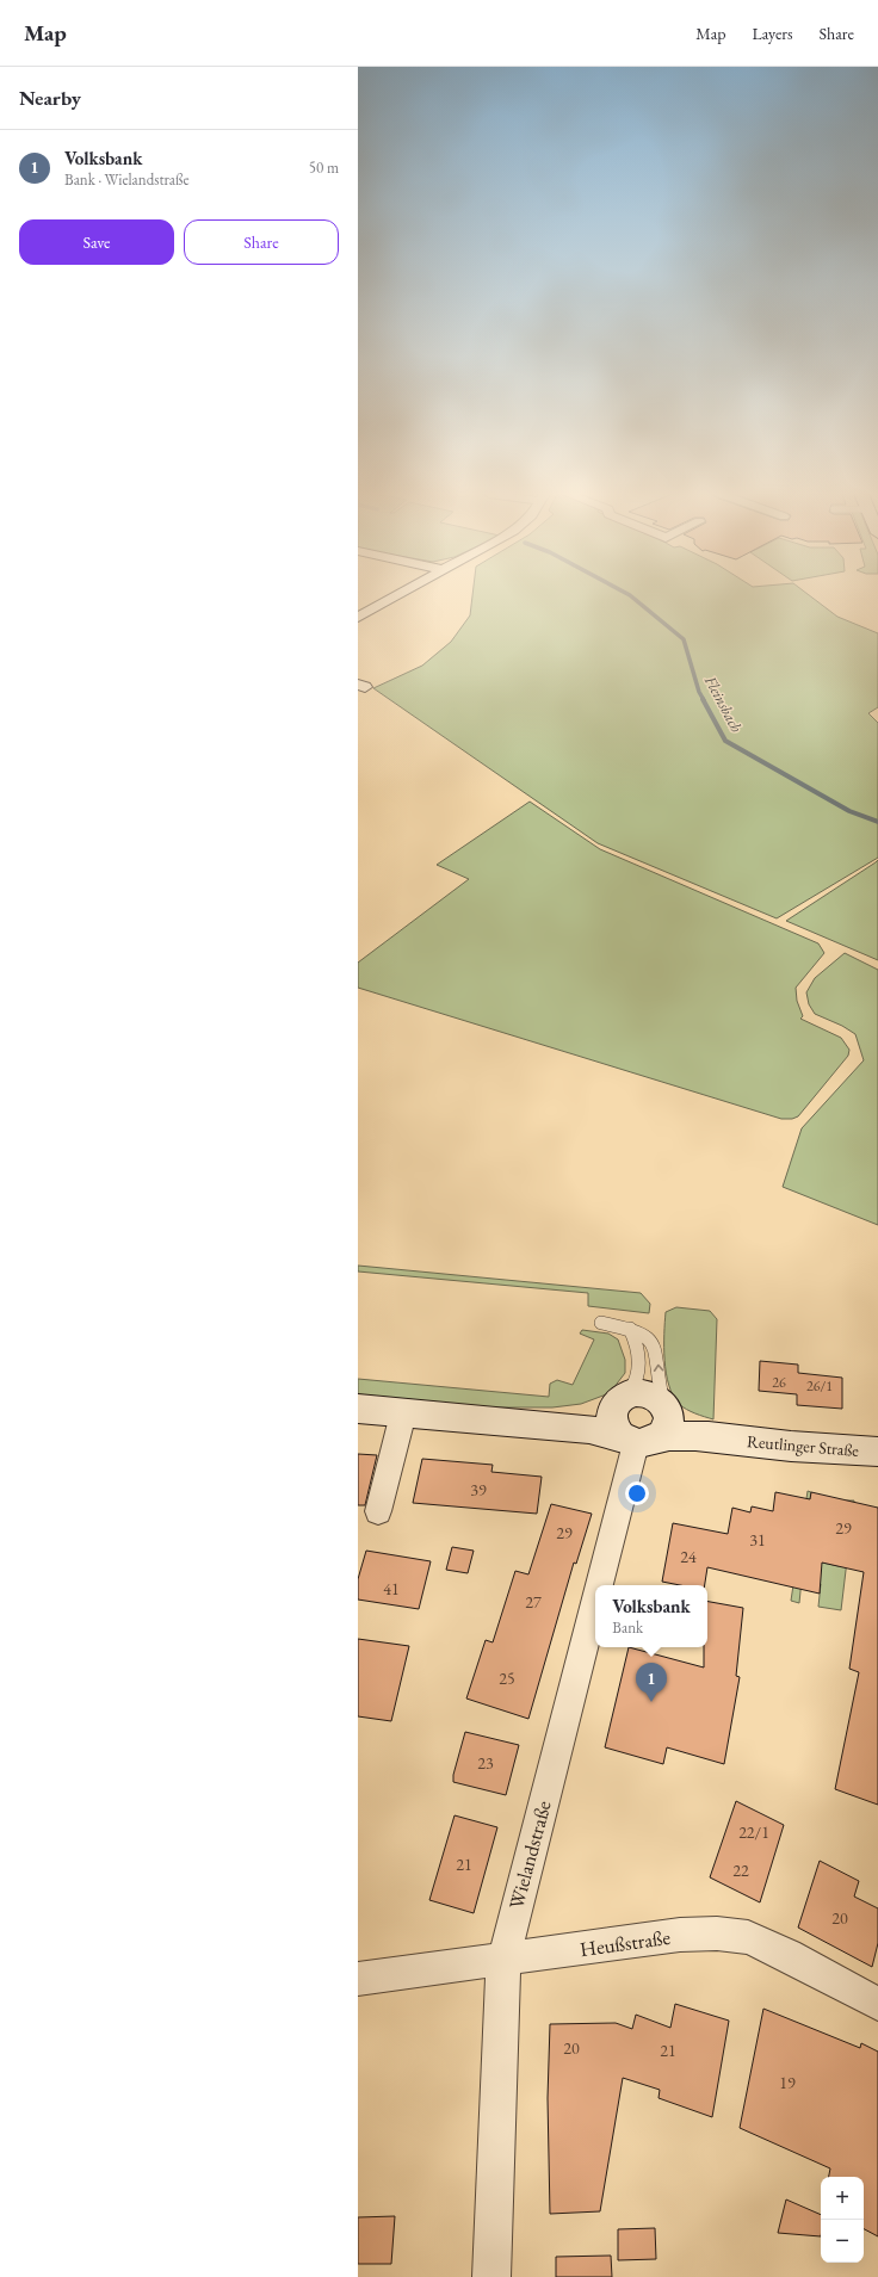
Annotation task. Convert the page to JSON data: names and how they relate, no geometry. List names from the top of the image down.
{
  "streets": {
    "street": ["Reutlinger Straße", "Wielandstraße", "Heußstraße"]
  },
  "crossings": [
    ["Reutlinger Straße", "Wielandstraße"],
    ["Wielandstraße", "Heußstraße"]
  ],
  "water": ["Fleinsbach"],
  "house_numbers": [
    "26",
    "26/1",
    "39",
    "29",
    "29",
    "31",
    "24",
    "41",
    "27",
    "25",
    "23",
    "22/1",
    "21",
    "22",
    "20",
    "20",
    "21",
    "19"
  ],
  "page": {
    "header": "Map",
    "nav": ["Map", "Layers", "Share"],
    "heading": "Nearby",
    "list": [
      {
        "mark": "1",
        "name": "Volksbank",
        "note": "Bank · Wielandstraße",
        "value": "50 m"
      }
    ],
    "buttons": ["Save", "Share"],
    "popup": ["Volksbank", "Bank"],
    "pins": "1",
    "map_buttons": ["+", "−"]
  }
}
